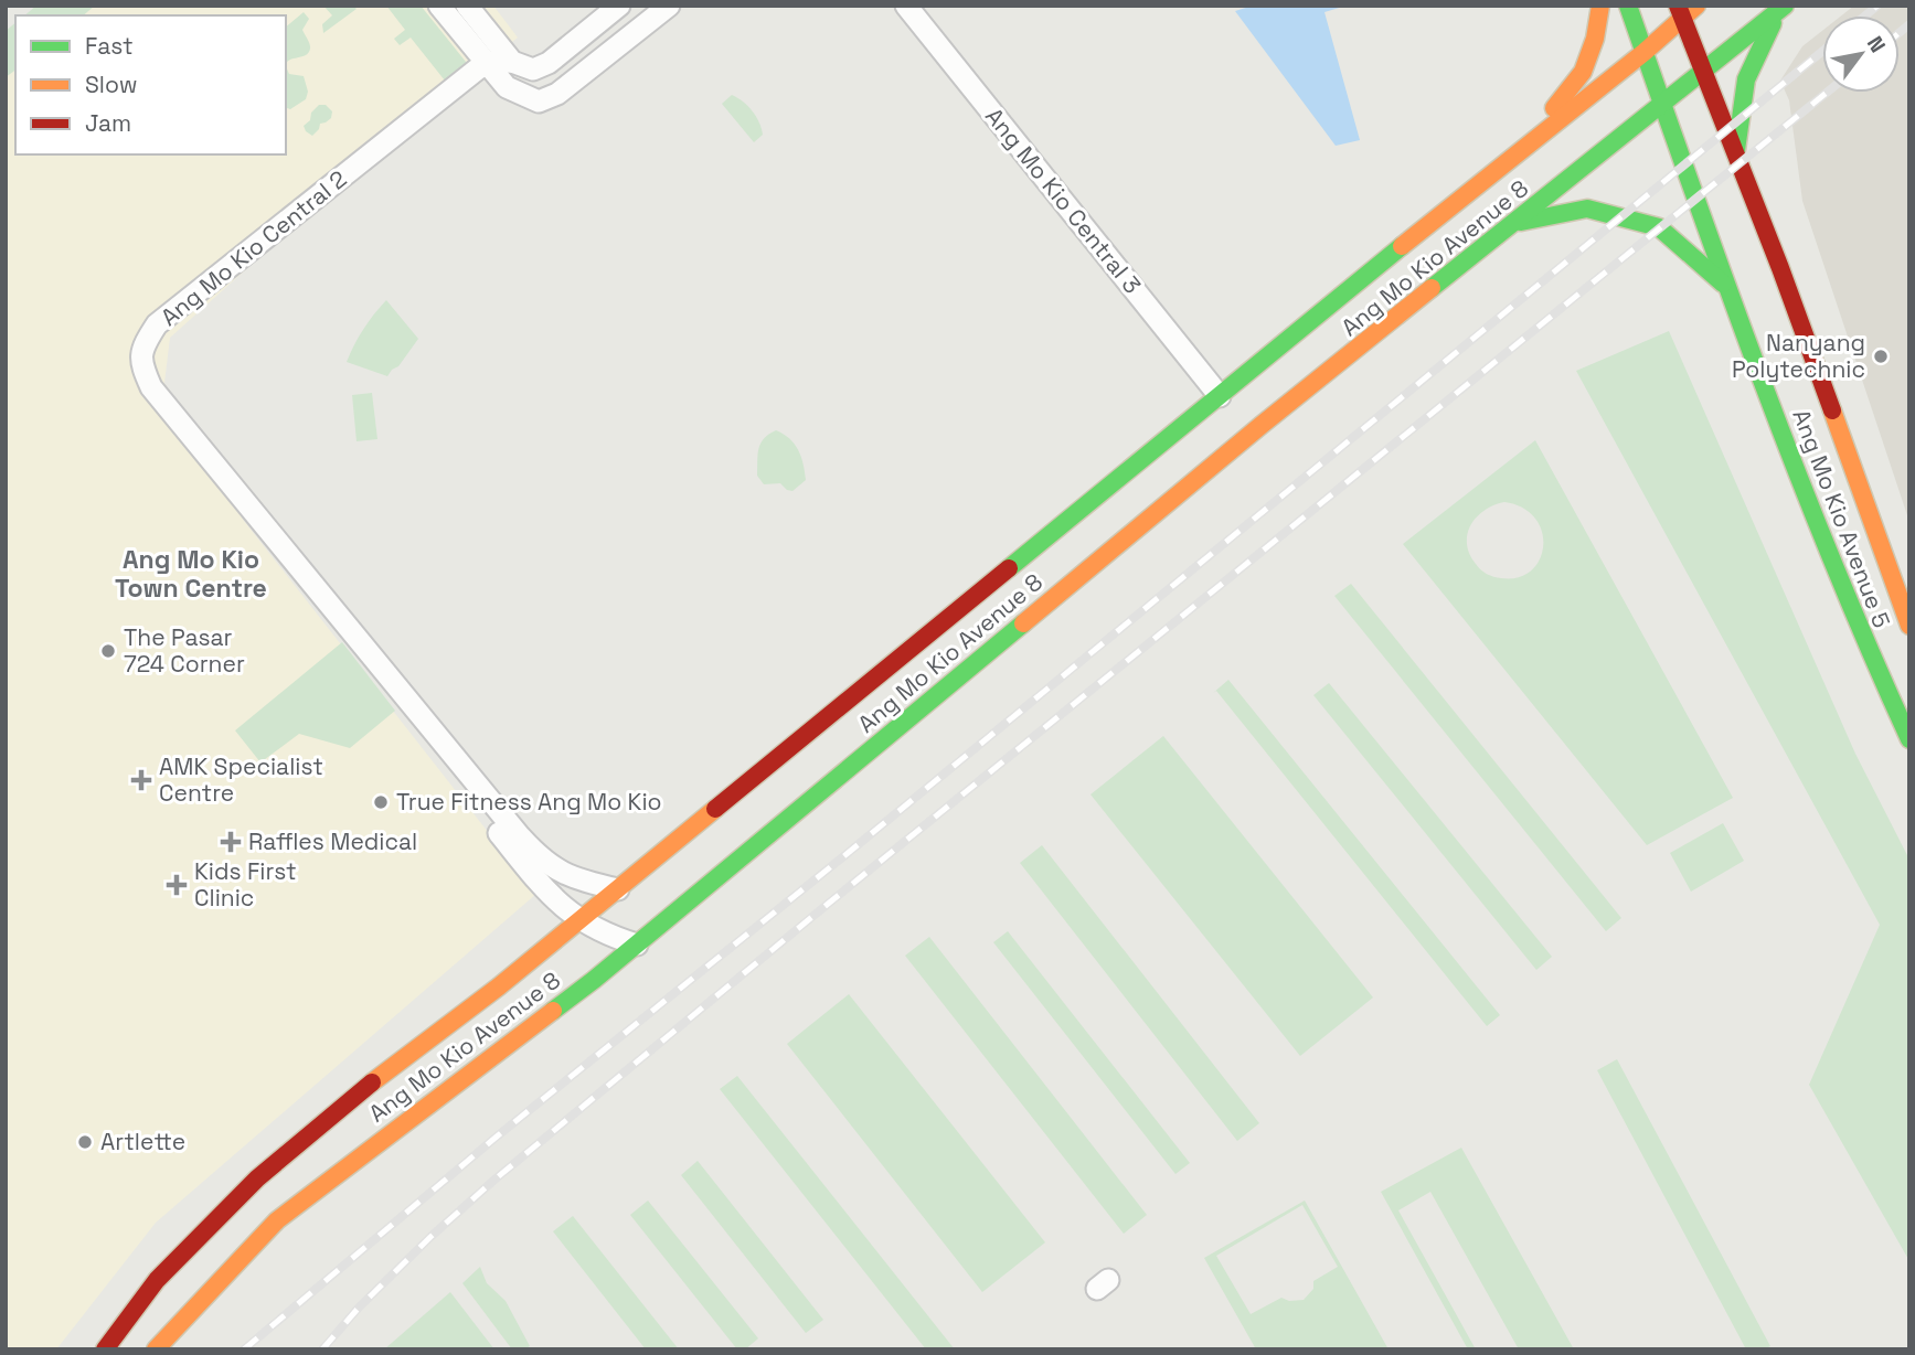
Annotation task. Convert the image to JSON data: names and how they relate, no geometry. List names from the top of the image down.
{
  "streets": {
    "main road": ["Ang Mo Kio Avenue 8", "Ang Mo Kio Avenue 5"],
    "street": ["Ang Mo Kio Central 3", "Ang Mo Kio Central 2"]
  },
  "crossings": [
    ["Ang Mo Kio Central 3", "Ang Mo Kio Avenue 8"],
    ["Ang Mo Kio Central 2", "Ang Mo Kio Avenue 8"],
    ["Ang Mo Kio Avenue 8", "Ang Mo Kio Avenue 5"]
  ],
  "districts": ["Ang Mo Kio Town Centre"],
  "places": {
    "other": [
      "Nanyang Polytechnic",
      "The Pasar 724 Corner",
      "True Fitness Ang Mo Kio",
      "Artlette"
    ],
    "health": ["AMK Specialist Centre", "Raffles Medical", "Kids First Clinic"]
  },
  "legend": ["Fast", "Slow", "Jam"],
  "north": "top right"
}
